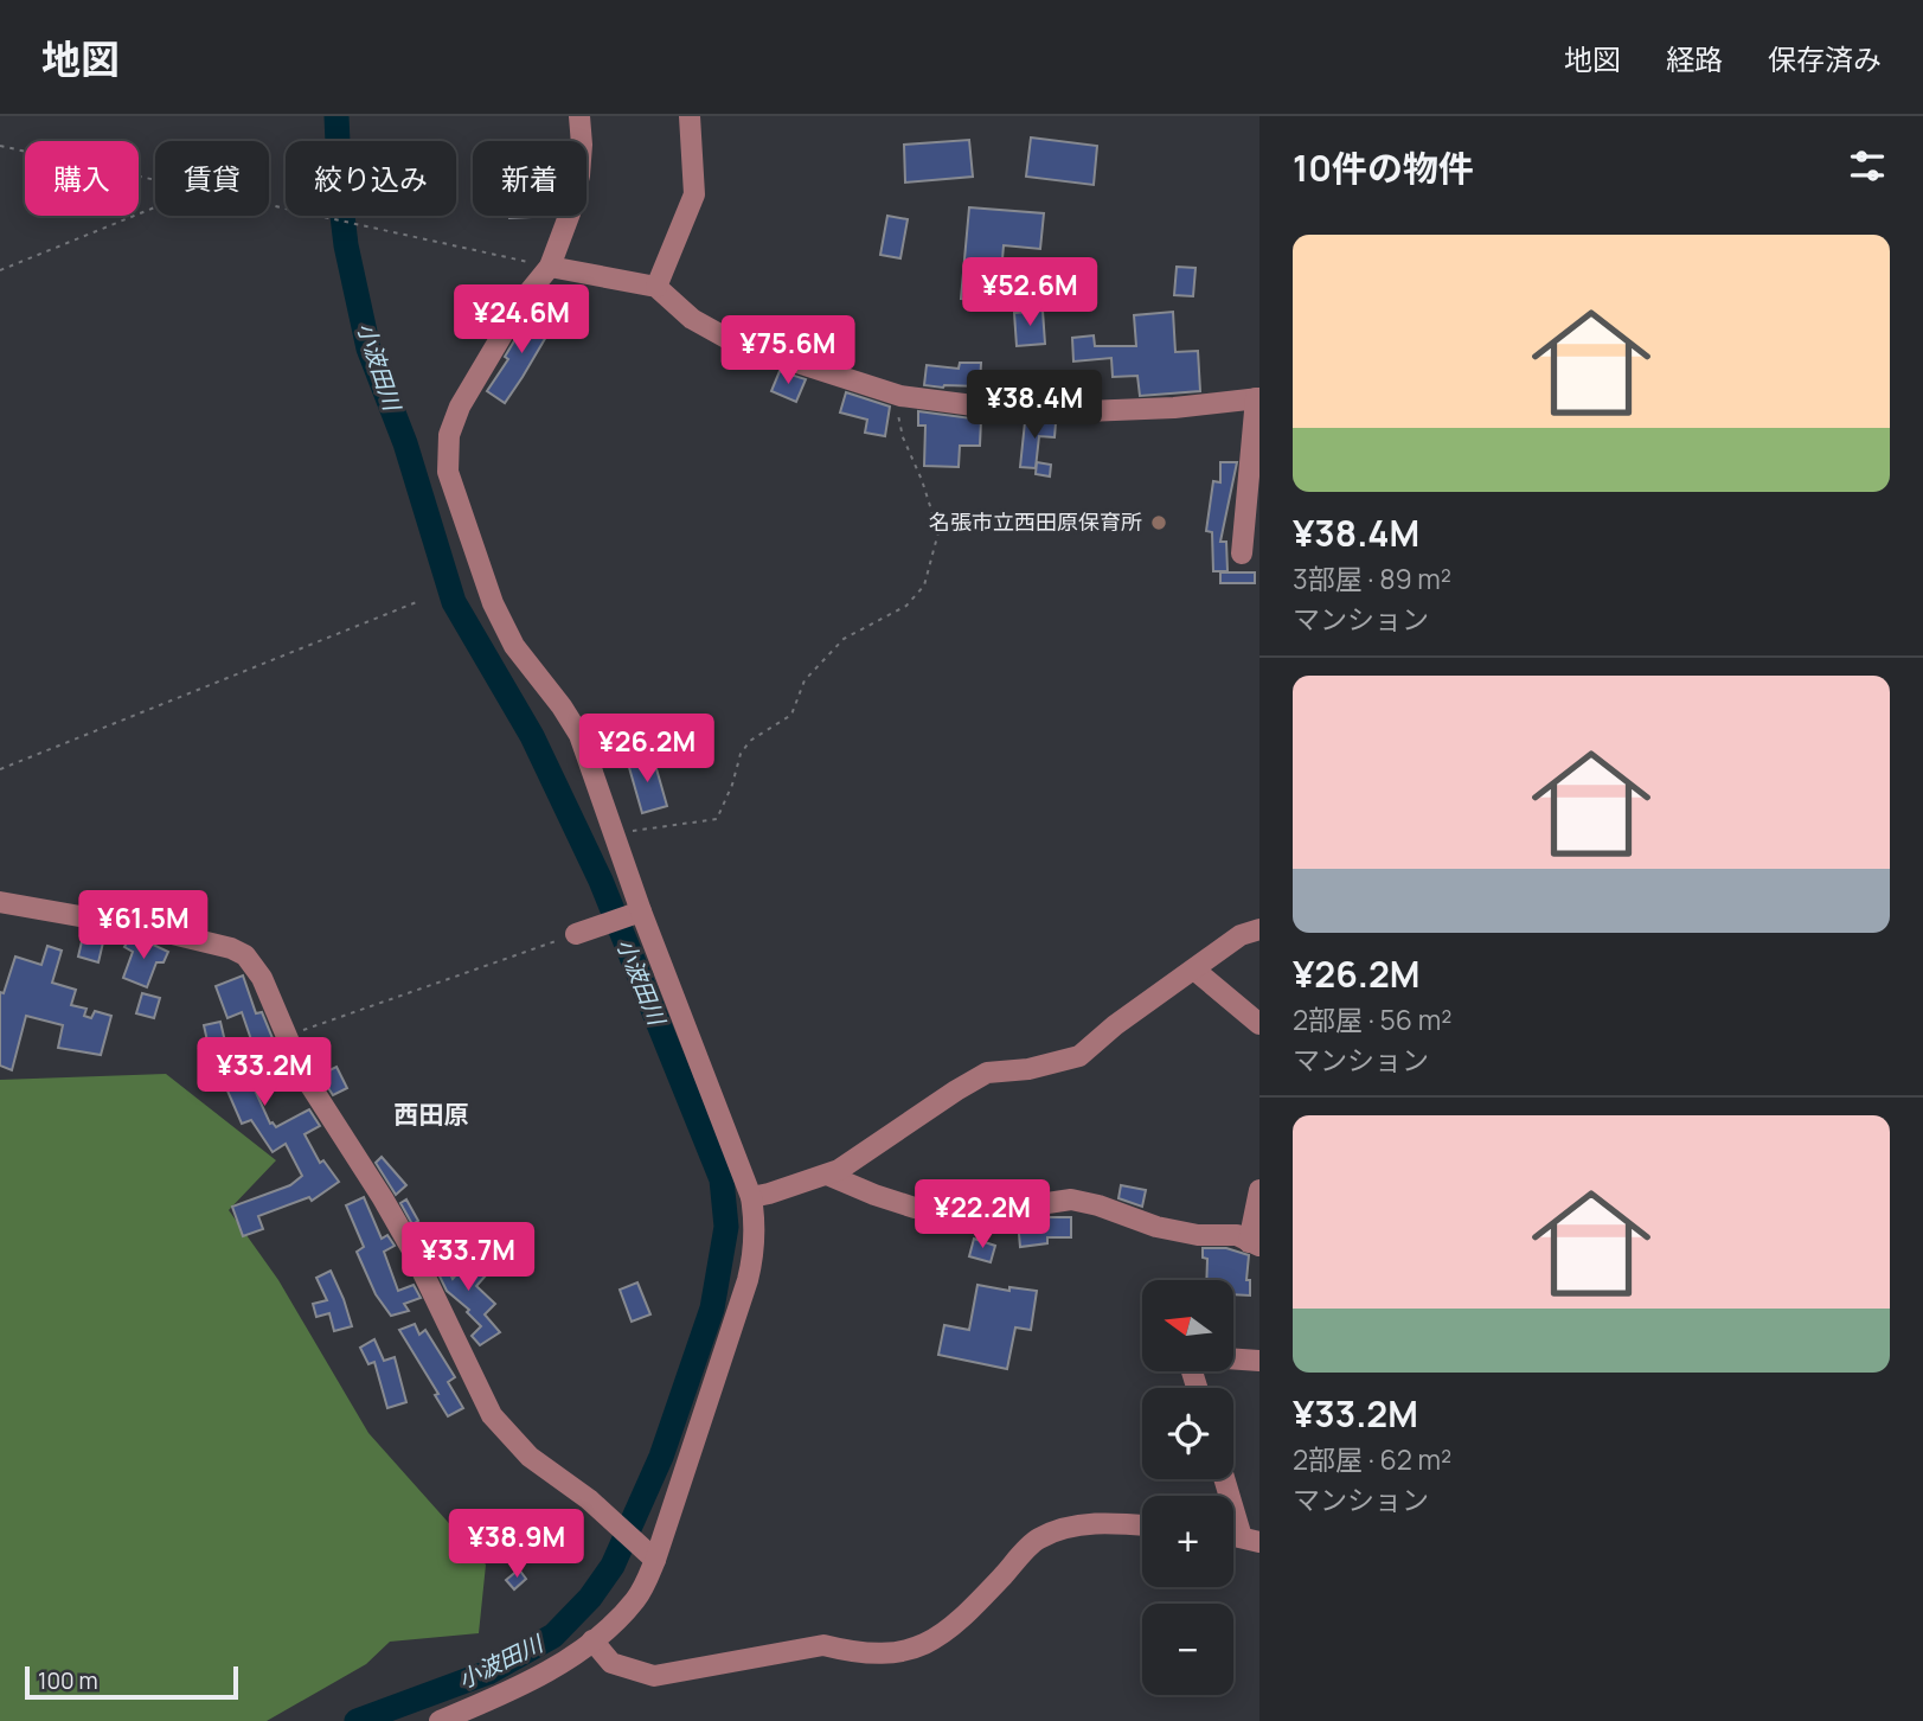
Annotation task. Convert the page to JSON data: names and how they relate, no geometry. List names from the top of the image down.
{
  "districts": ["西田原"],
  "water": ["小波田川"],
  "places": ["名張市立西田原保育所"],
  "scale_bar": "100 m",
  "north": "left",
  "page": {
    "header": "地図",
    "nav": ["地図", "経路", "保存済み"],
    "heading": "10件の物件",
    "chip": [
      "購入",
      "賃貸",
      "絞り込み",
      "新着"
    ],
    "list": [
      {
        "name": "¥38.4M",
        "note": "3部屋 · 89 m² · マンション"
      },
      {
        "name": "¥26.2M",
        "note": "2部屋 · 56 m² · マンション"
      },
      {
        "name": "¥33.2M",
        "note": "2部屋 · 62 m² · マンション"
      }
    ],
    "price": [
      "¥52.6M",
      "¥24.6M",
      "¥75.6M",
      "¥38.4M",
      "¥26.2M",
      "¥61.5M",
      "¥33.2M",
      "¥22.2M",
      "¥33.7M",
      "¥38.9M"
    ],
    "map_buttons": ["+", "−"],
    "scale": "100 m"
  }
}
